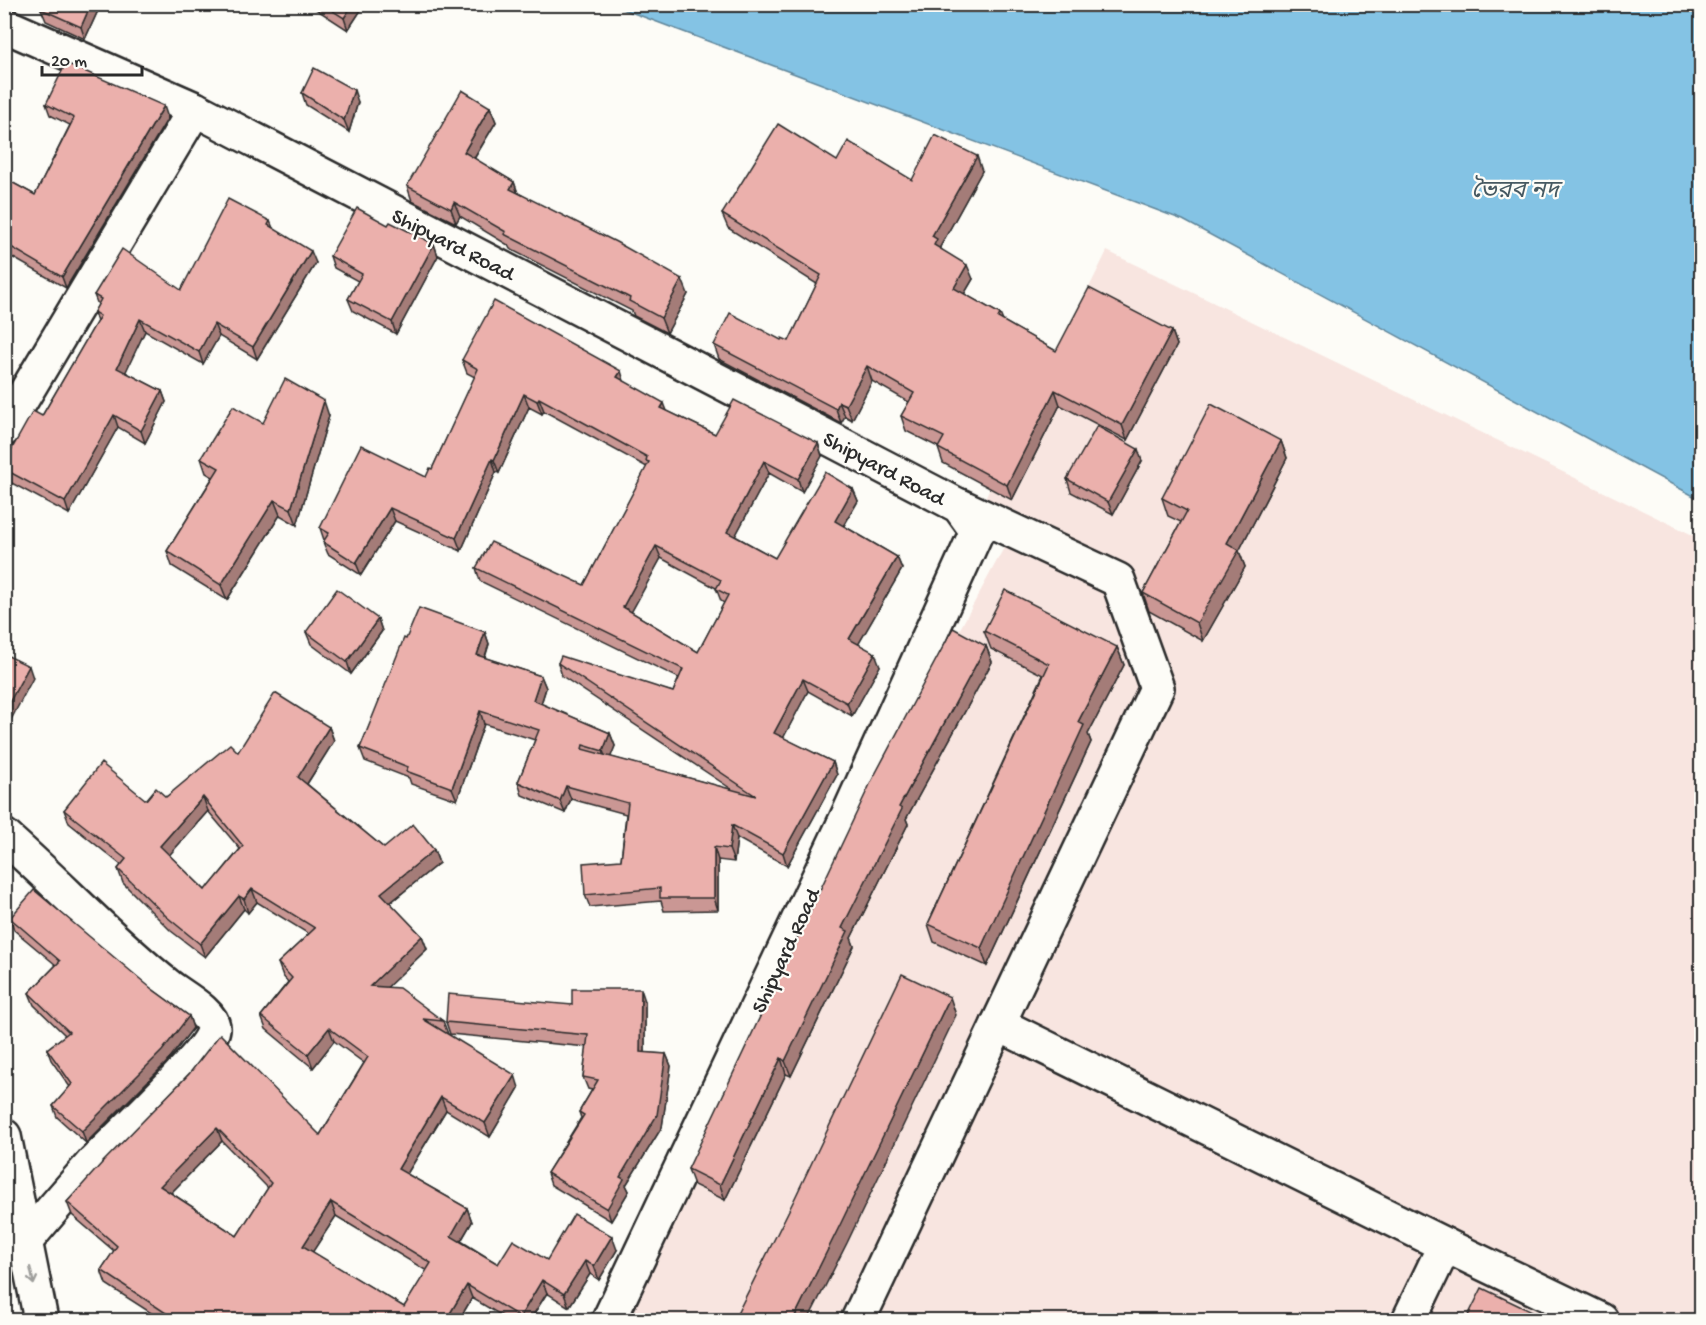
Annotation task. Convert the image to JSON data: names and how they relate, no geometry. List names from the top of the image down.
{
  "streets": {
    "street": ["Shipyard Road"]
  },
  "water": ["ভৈরব নদ"],
  "scale_bar": "20 m"
}
